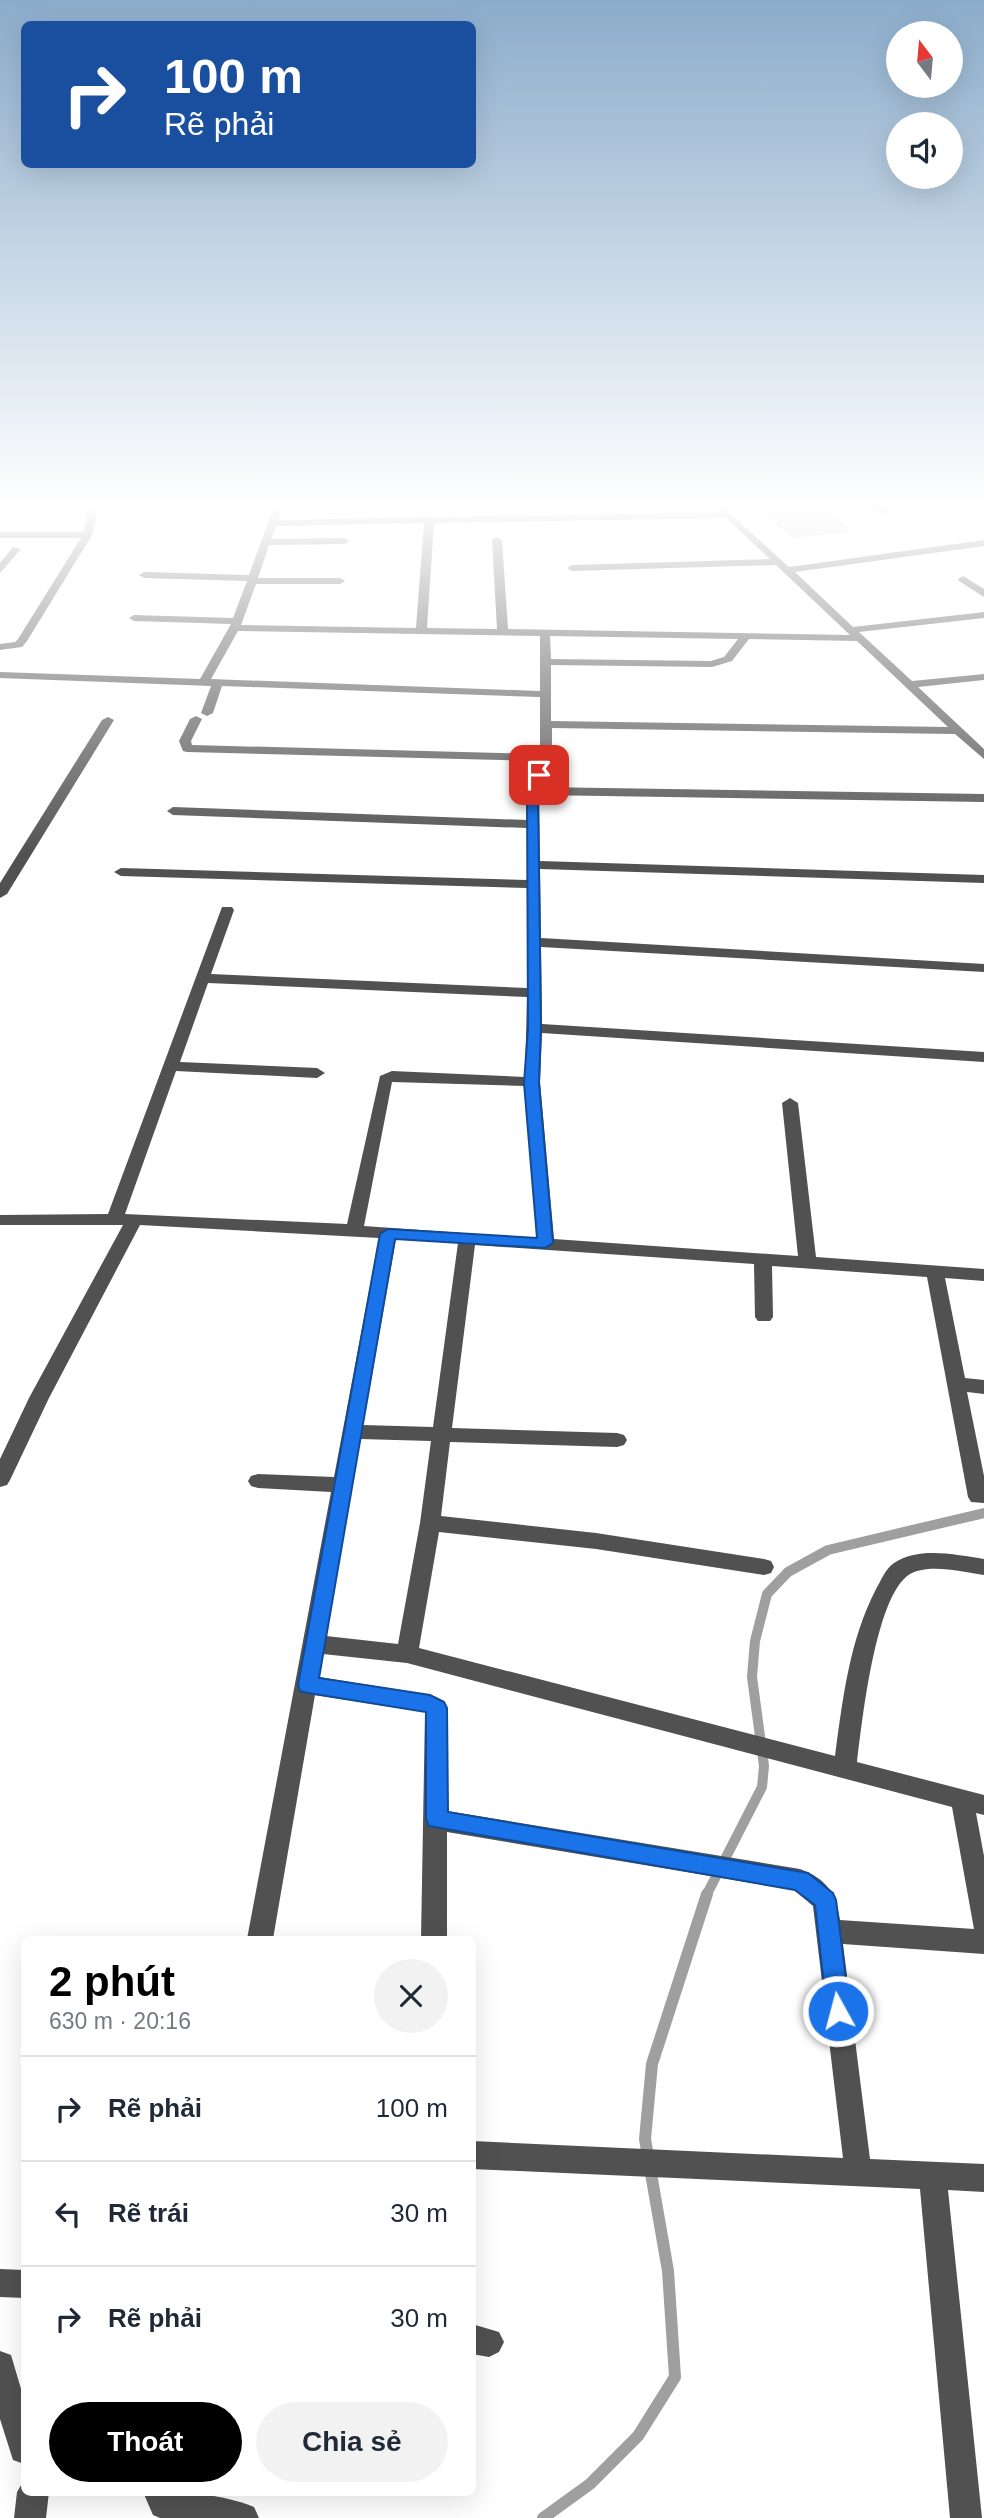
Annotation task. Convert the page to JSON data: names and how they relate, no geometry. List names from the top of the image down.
{
  "north": "top",
  "page": {
    "turn": ["100 m", "Rẽ phải"],
    "heading": ["2 phút", "630 m · 20:16"],
    "list": [
      {
        "name": "Rẽ phải",
        "value": "100 m"
      },
      {
        "name": "Rẽ trái",
        "value": "30 m"
      },
      {
        "name": "Rẽ phải",
        "value": "30 m"
      }
    ],
    "buttons": ["Thoát", "Chia sẻ"]
  }
}
